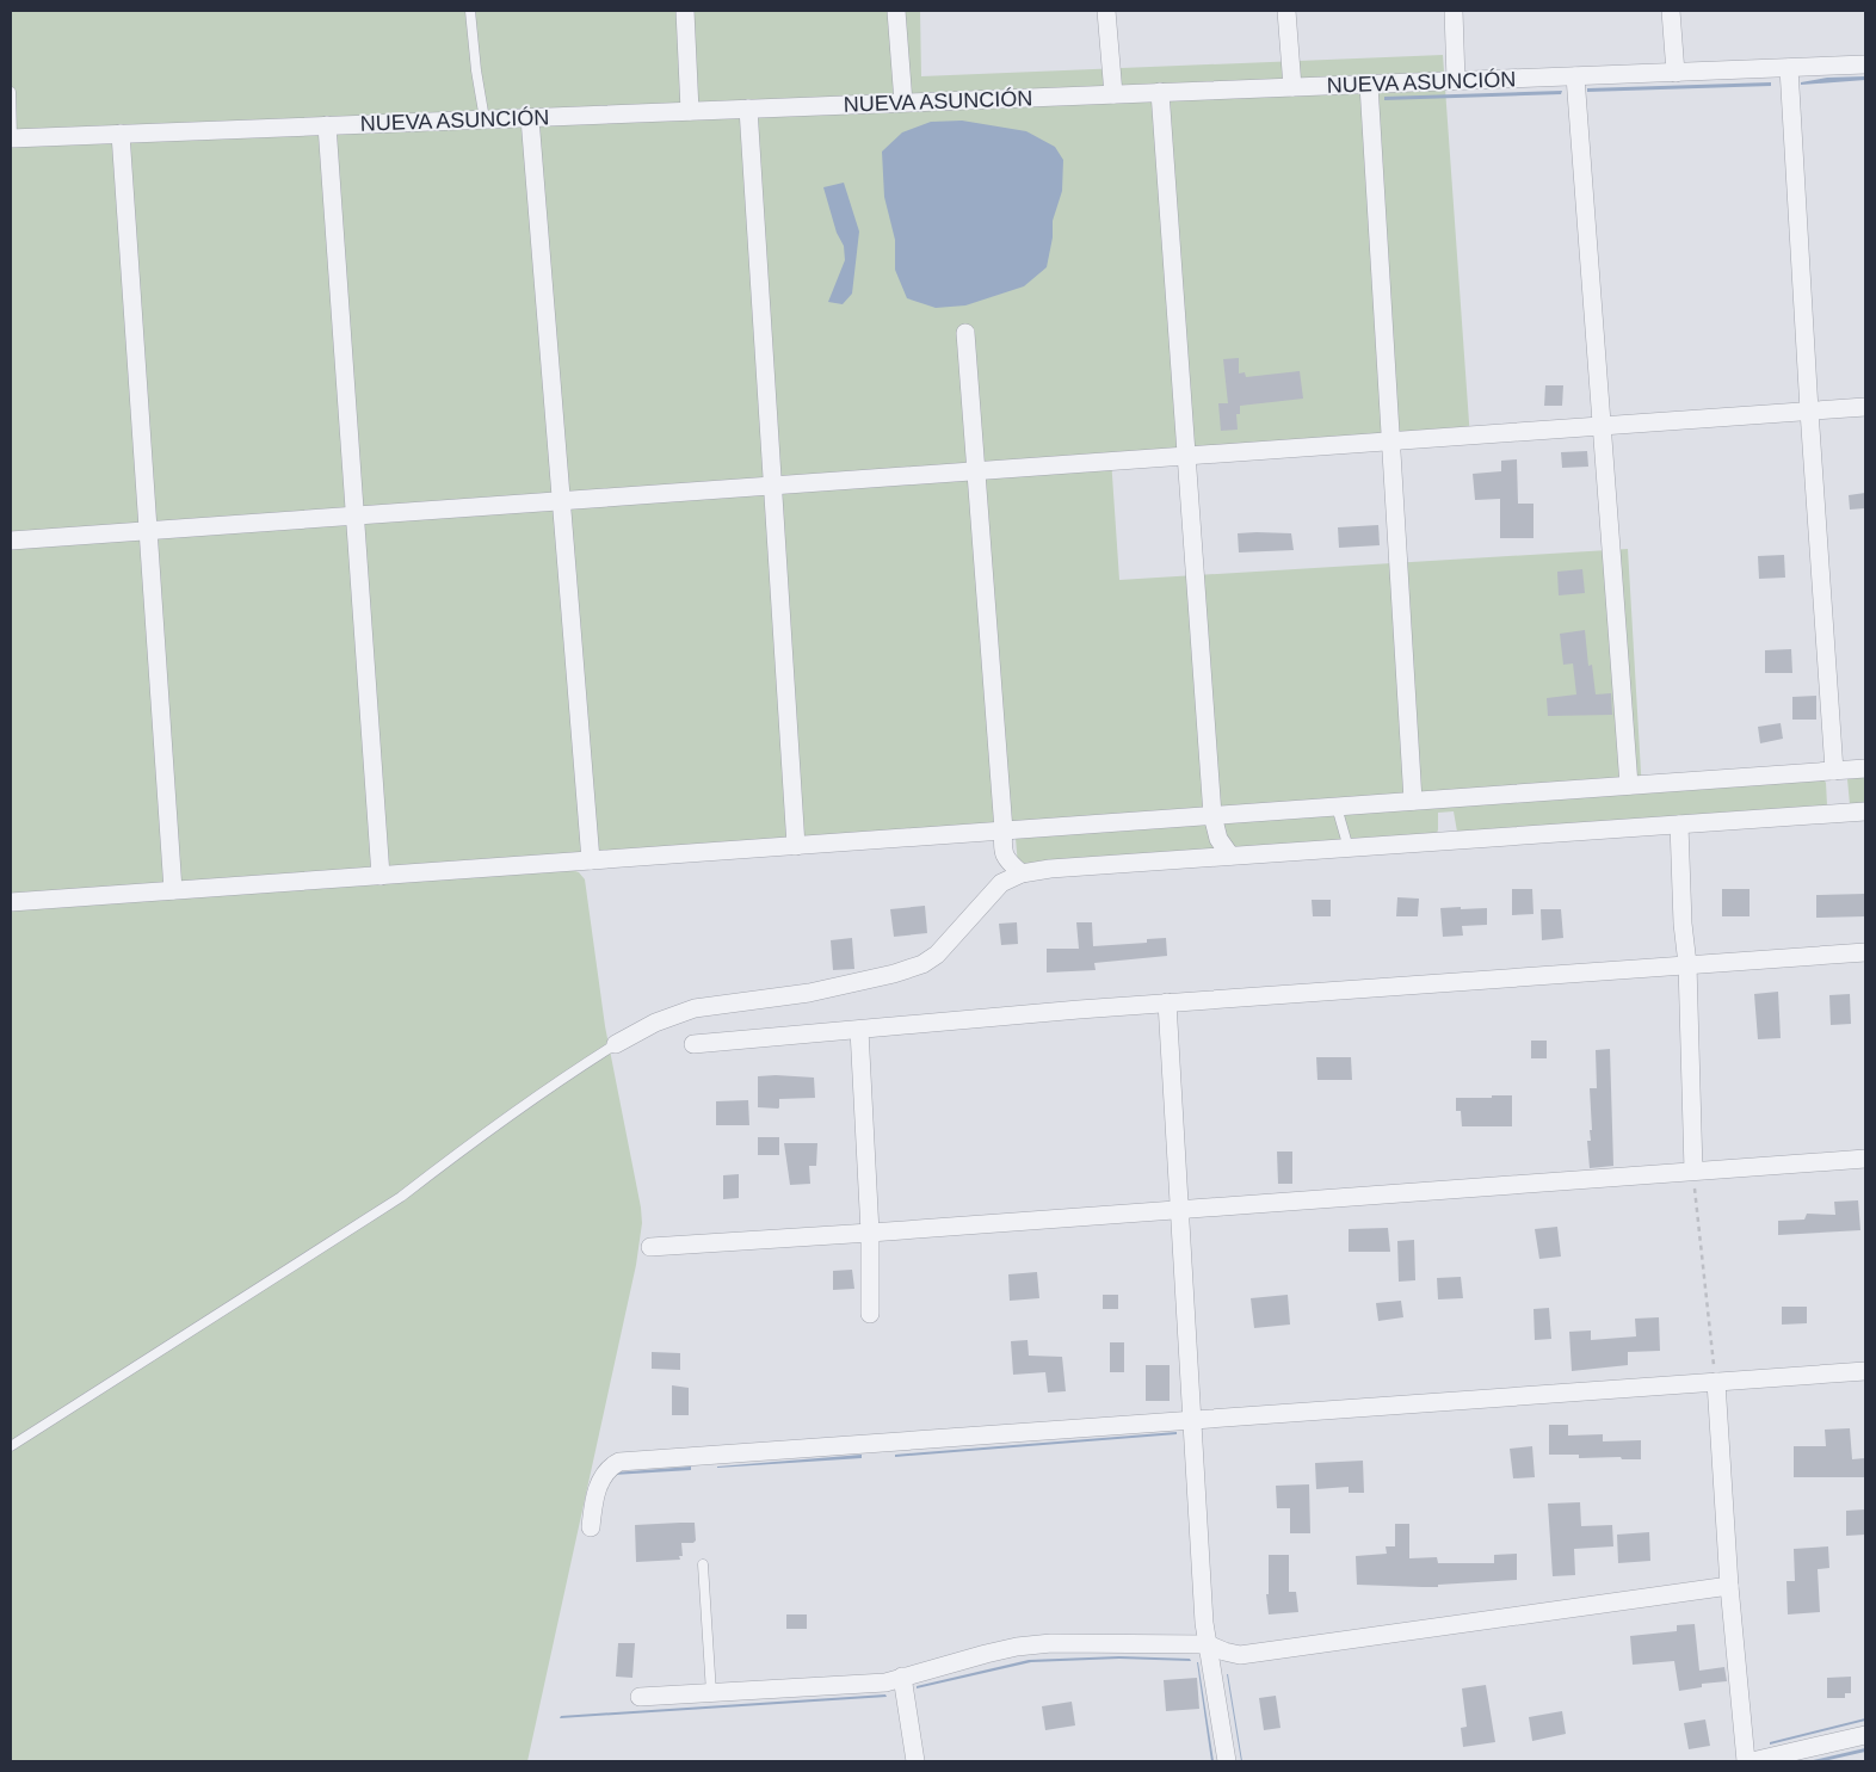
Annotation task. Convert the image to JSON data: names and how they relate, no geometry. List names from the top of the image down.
{
  "streets": {
    "street": ["NUEVA ASUNCIÓN"]
  }
}
